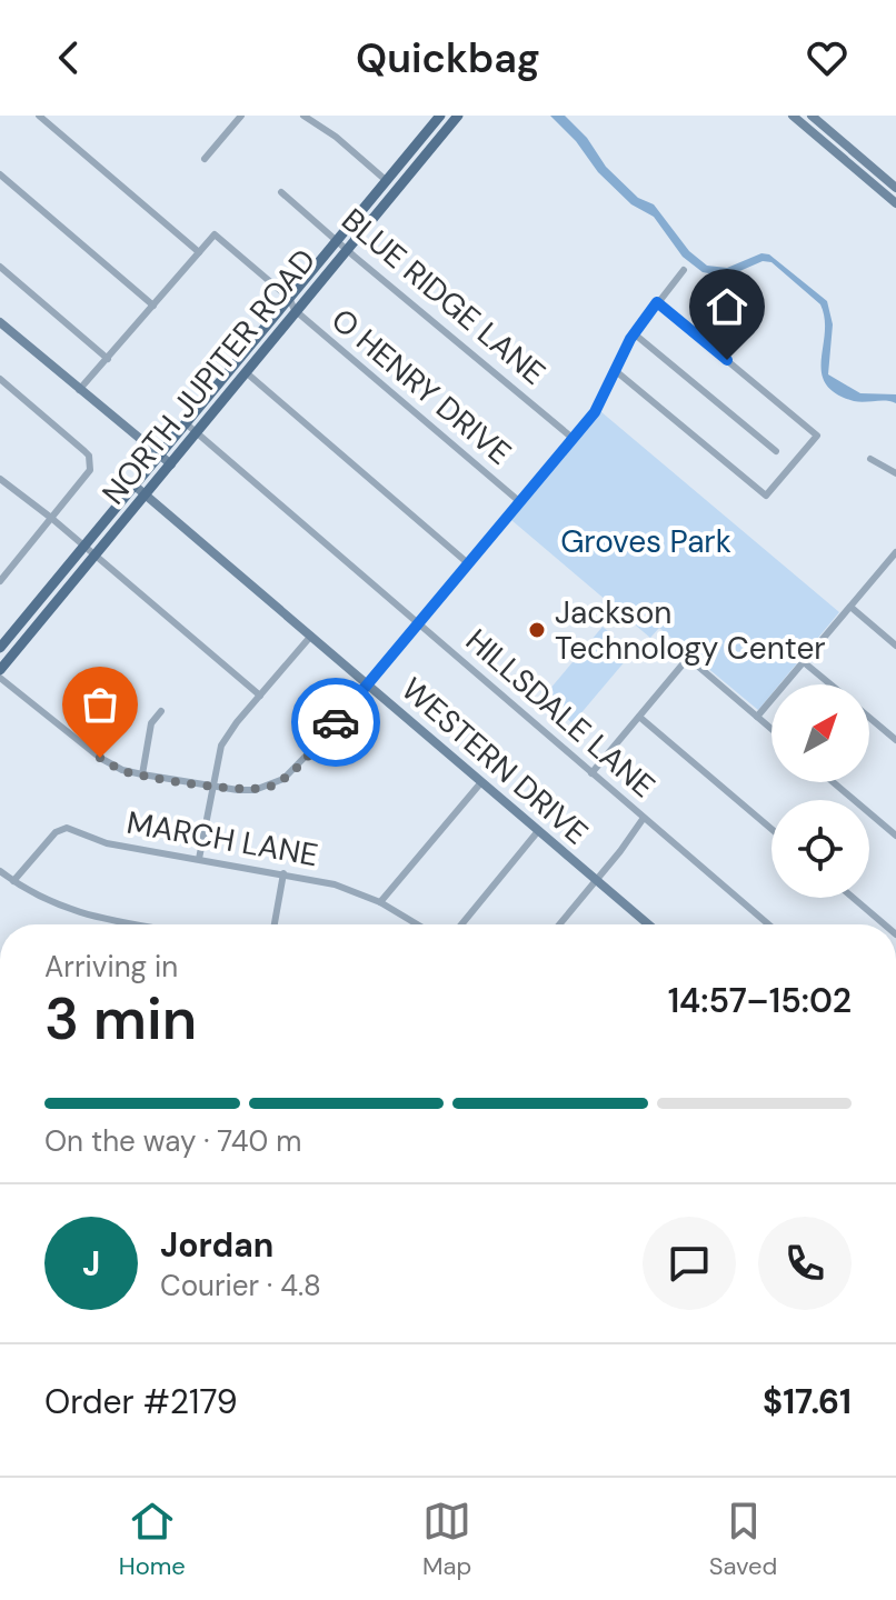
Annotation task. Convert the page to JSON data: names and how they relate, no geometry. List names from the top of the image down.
{
  "streets": {
    "main road": ["NORTH JUPITER ROAD"],
    "street": [
      "BLUE RIDGE LANE",
      "O HENRY DRIVE",
      "HILLSDALE LANE",
      "WESTERN DRIVE",
      "MARCH LANE"
    ]
  },
  "crossings": [
    ["BLUE RIDGE LANE", "NORTH JUPITER ROAD"],
    ["NORTH JUPITER ROAD", "O HENRY DRIVE"],
    ["NORTH JUPITER ROAD", "HILLSDALE LANE"],
    ["NORTH JUPITER ROAD", "WESTERN DRIVE"]
  ],
  "parks": ["Groves Park"],
  "places": ["Jackson Technology Center"],
  "north": "top right",
  "page": {
    "header": "Quickbag",
    "heading": ["3 min", "Arriving in", "14:57–15:02"],
    "panel": [
      "Jordan",
      "Courier · 4.8",
      "Order #2179",
      "$17.61"
    ],
    "bar": "On the way · 740 m",
    "round": "J",
    "tabs": ["Home", "Map", "Saved"]
  }
}
